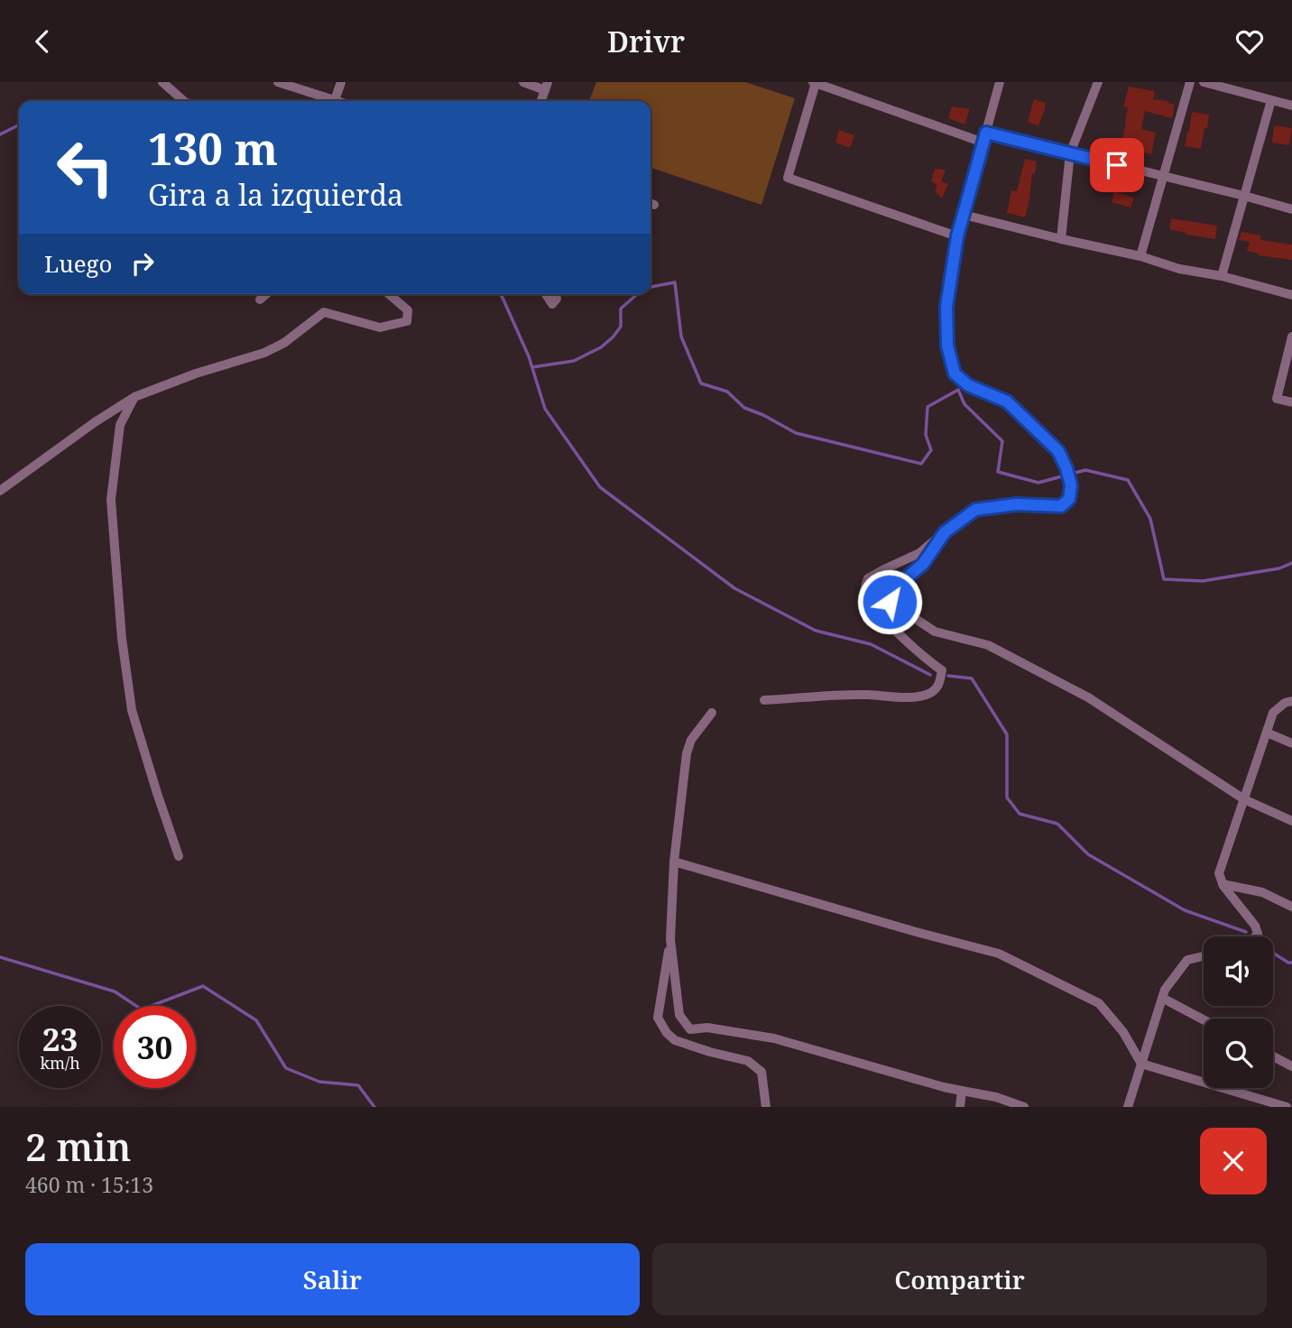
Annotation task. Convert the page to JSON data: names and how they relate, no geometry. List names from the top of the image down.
{
  "page": {
    "header": "Drivr",
    "turn": ["130 m", "Gira a la izquierda"],
    "then": "Luego",
    "speed": "23 km/h",
    "limit": "30",
    "heading": ["2 min", "460 m · 15:13"],
    "buttons": ["Salir", "Compartir"]
  }
}
